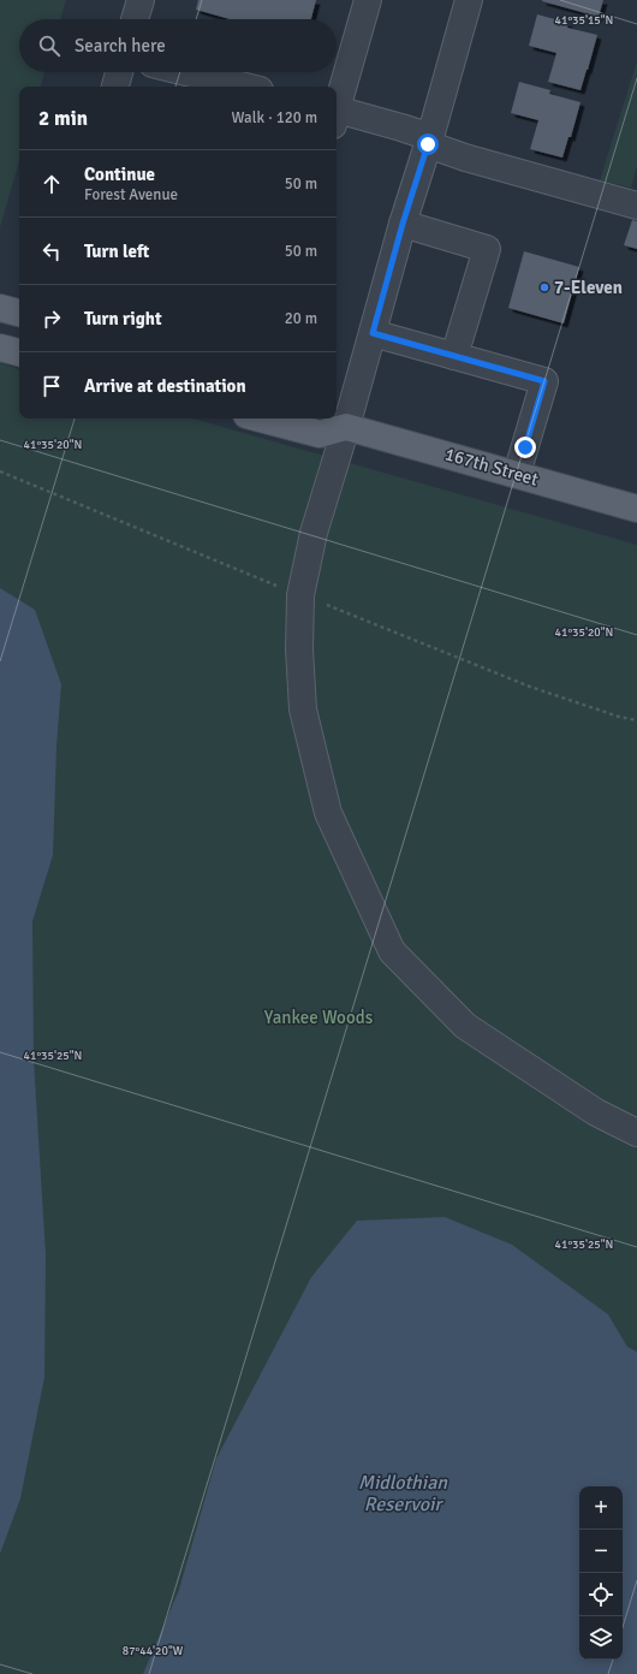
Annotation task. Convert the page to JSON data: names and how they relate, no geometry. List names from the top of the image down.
{
  "streets": {
    "main road": ["167th Street"]
  },
  "water": ["Midlothian Reservoir"],
  "parks": ["Yankee Woods"],
  "places": ["7-Eleven"],
  "page": {
    "search": "Search here",
    "heading": ["2 min", "Walk · 120 m"],
    "list": [
      ["Continue", "Forest Avenue", "50 m"],
      ["Turn left", "50 m"],
      ["Turn right", "20 m"],
      "Arrive at destination"
    ],
    "map_buttons": ["+", "−"]
  },
  "coordinates": [
    "41°35'15\"N",
    "41°35'20\"N",
    "41°35'25\"N",
    "87°44'20\"W"
  ]
}
